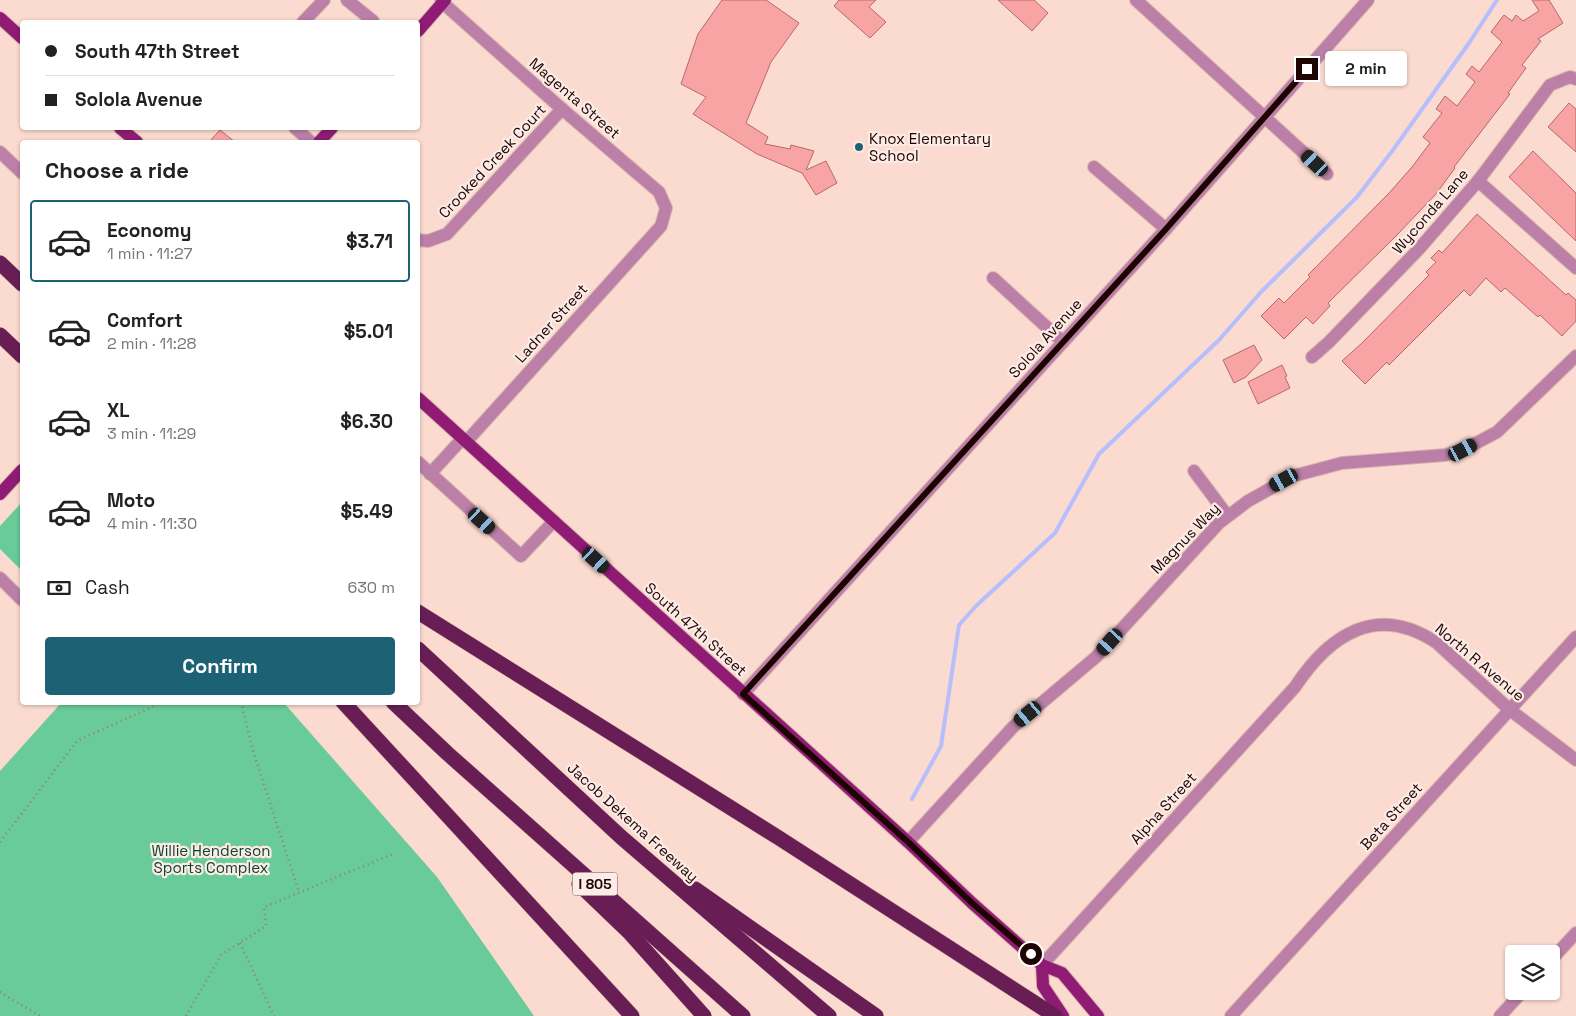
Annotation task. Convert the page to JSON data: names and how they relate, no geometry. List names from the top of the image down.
{
  "streets": {
    "highway": ["Jacob Dekema Freeway", "I 805"],
    "main road": ["South 47th Street"],
    "street": [
      "Magenta Street",
      "Crooked Creek Court",
      "Wyconda Lane",
      "Ladner Street",
      "Solola Avenue",
      "Magnus Way",
      "North R Avenue",
      "Alpha Street",
      "Beta Street"
    ]
  },
  "crossings": [
    ["Magenta Street", "Crooked Creek Court"],
    ["Magenta Street", "Ladner Street"],
    ["Ladner Street", "South 47th Street"],
    ["Solola Avenue", "South 47th Street"],
    ["Magnus Way", "South 47th Street"],
    ["South 47th Street", "Alpha Street"],
    ["North R Avenue", "Alpha Street"],
    ["North R Avenue", "Beta Street"]
  ],
  "parks": ["Willie Henderson Sports Complex"],
  "places": ["Knox Elementary School"],
  "page": {
    "banner": ["South 47th Street", "Solola Avenue"],
    "bubble": "2 min",
    "heading": "Choose a ride",
    "list": [
      {
        "name": "Economy",
        "note": "1 min · 11:27",
        "value": "$3.71"
      },
      {
        "name": "Comfort",
        "note": "2 min · 11:28",
        "value": "$5.01"
      },
      {
        "name": "XL",
        "note": "3 min · 11:29",
        "value": "$6.30"
      },
      {
        "name": "Moto",
        "note": "4 min · 11:30",
        "value": "$5.49"
      }
    ],
    "pay": ["Cash", "630 m"],
    "buttons": "Confirm"
  }
}
